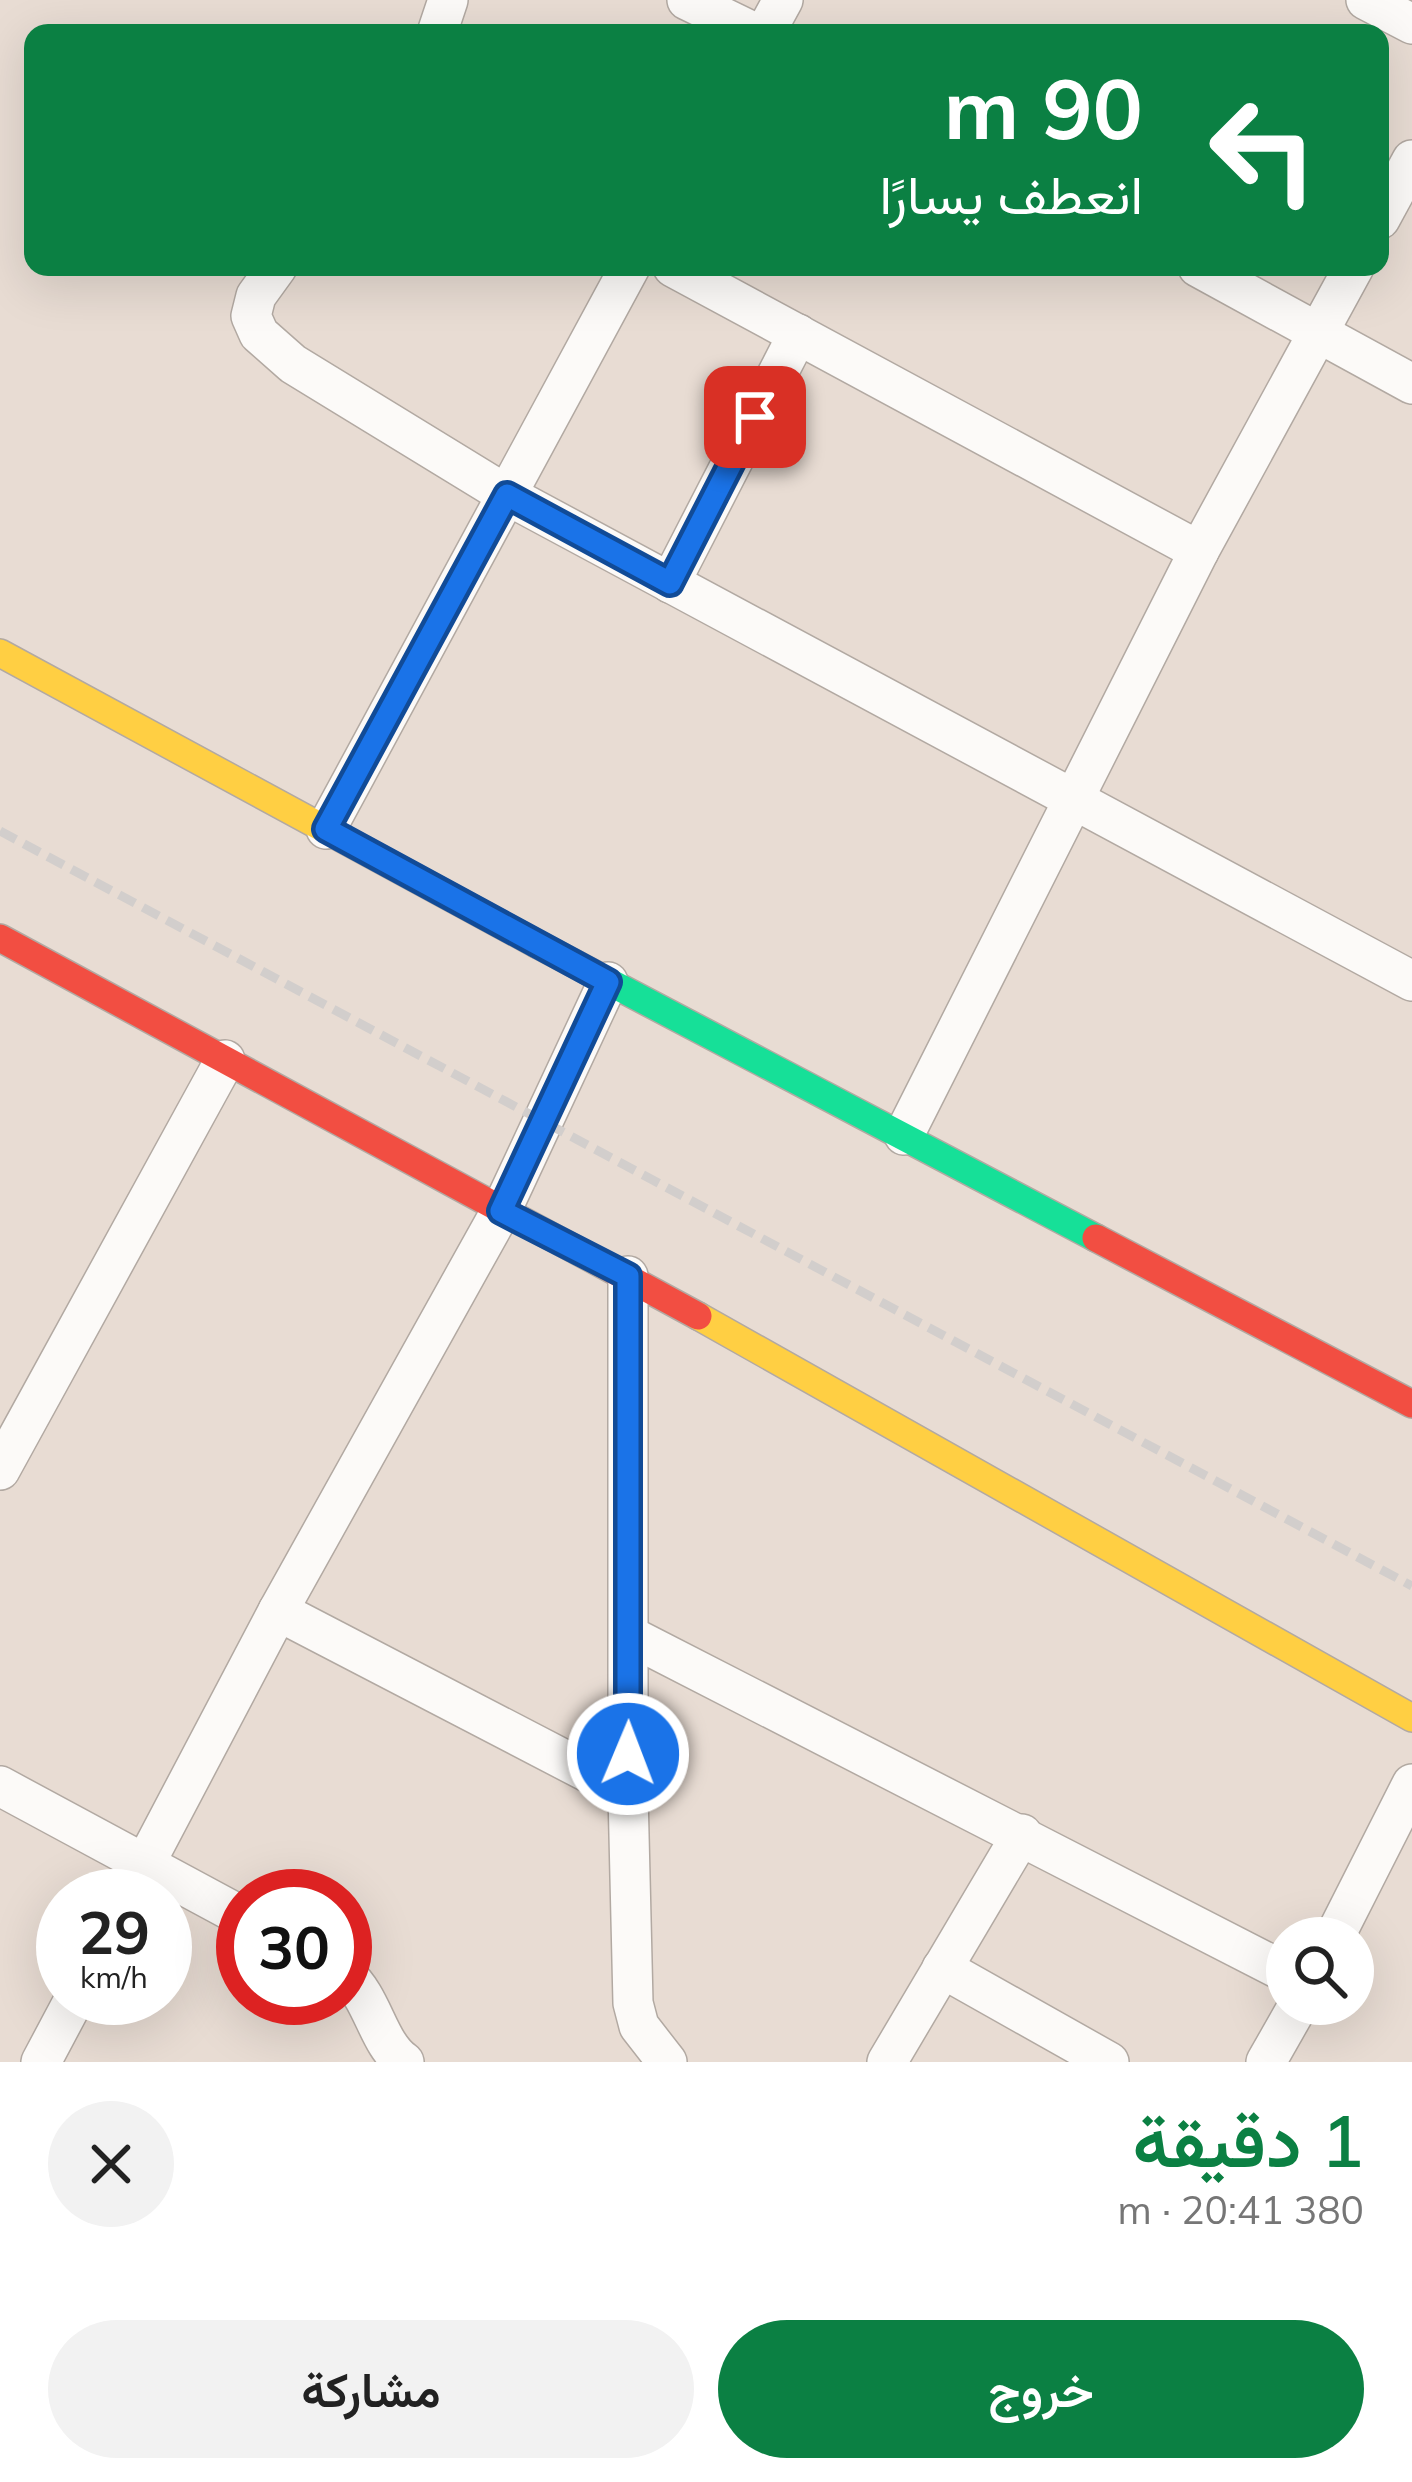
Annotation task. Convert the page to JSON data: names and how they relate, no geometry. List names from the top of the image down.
{
  "page": {
    "turn": ["90 m", "انعطف يسارًا"],
    "speed": "29 km/h",
    "limit": "30",
    "heading": ["1 دقيقة", "380 m · 20:41"],
    "buttons": ["خروج", "مشاركة"]
  }
}
